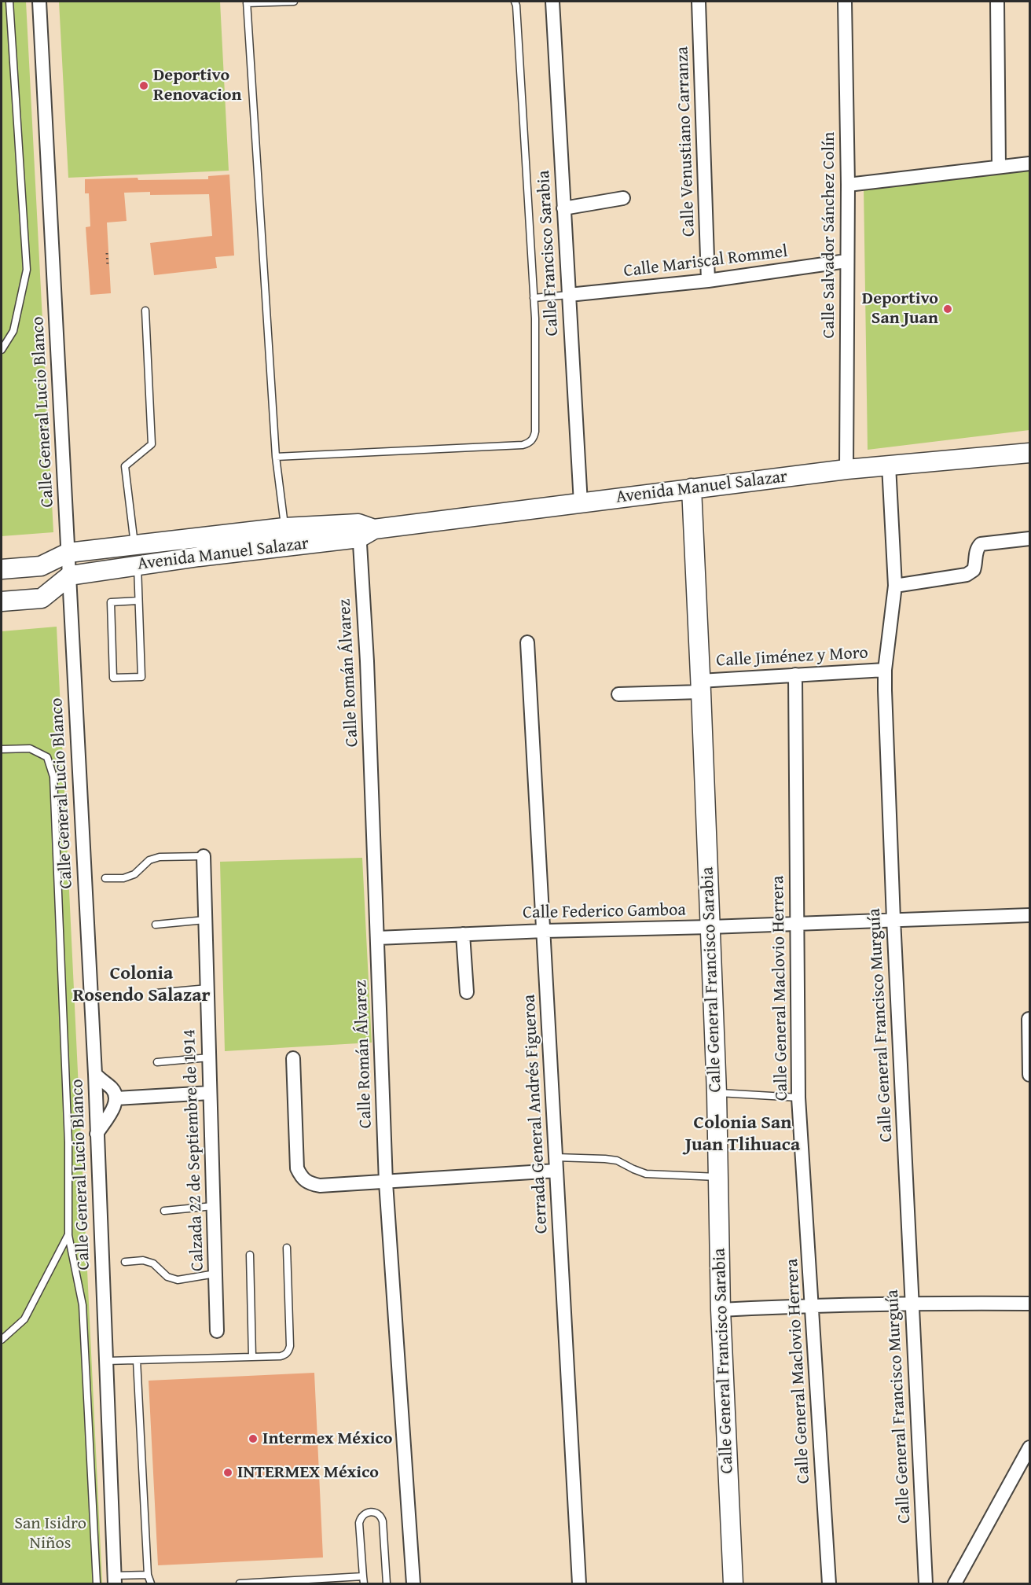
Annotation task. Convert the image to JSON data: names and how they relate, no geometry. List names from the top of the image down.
{
  "streets": {
    "street": [
      "Calle Venustiano Carranza",
      "Calle Salvador Sánchez Colín",
      "Calle Francisco Sarabia",
      "Calle Mariscal Rommel",
      "Calle General Lucio Blanco",
      "Avenida Manuel Salazar",
      "Calle Jiménez y Moro",
      "Calle Román Álvarez",
      "Calle Federico Gamboa",
      "Calle General Francisco Sarabia",
      "Calle General Maclovio Herrera",
      "Calle General Francisco Murguía",
      "Cerrada General Andrés Figueroa",
      "Calzada 22 de Septiembre de 1914"
    ]
  },
  "crossings": [
    ["Calle Venustiano Carranza", "Calle Mariscal Rommel"],
    ["Calle Salvador Sánchez Colín", "Calle Mariscal Rommel"],
    ["Calle Salvador Sánchez Colín", "Avenida Manuel Salazar"],
    ["Calle Francisco Sarabia", "Calle Mariscal Rommel"],
    ["Calle Francisco Sarabia", "Avenida Manuel Salazar"],
    ["Calle General Lucio Blanco", "Avenida Manuel Salazar"],
    ["Avenida Manuel Salazar", "Calle Román Álvarez"],
    ["Avenida Manuel Salazar", "Calle General Francisco Sarabia"],
    ["Avenida Manuel Salazar", "Calle General Francisco Murguía"],
    ["Calle Jiménez y Moro", "Calle General Francisco Sarabia"],
    ["Calle Jiménez y Moro", "Calle General Maclovio Herrera"],
    ["Calle Jiménez y Moro", "Calle General Francisco Murguía"],
    ["Calle Román Álvarez", "Calle Federico Gamboa"],
    ["Calle Federico Gamboa", "Calle General Francisco Sarabia"],
    ["Calle Federico Gamboa", "Calle General Maclovio Herrera"],
    ["Calle Federico Gamboa", "Calle General Francisco Murguía"],
    ["Calle Federico Gamboa", "Cerrada General Andrés Figueroa"]
  ],
  "districts": ["Colonia Rosendo Salazar", "Colonia San Juan Tlihuaca"],
  "parks": ["San Isidro Niños"],
  "places": [
    "Deportivo Renovacion",
    "Deportivo San Juan",
    "Intermex México",
    "INTERMEX México"
  ]
}
